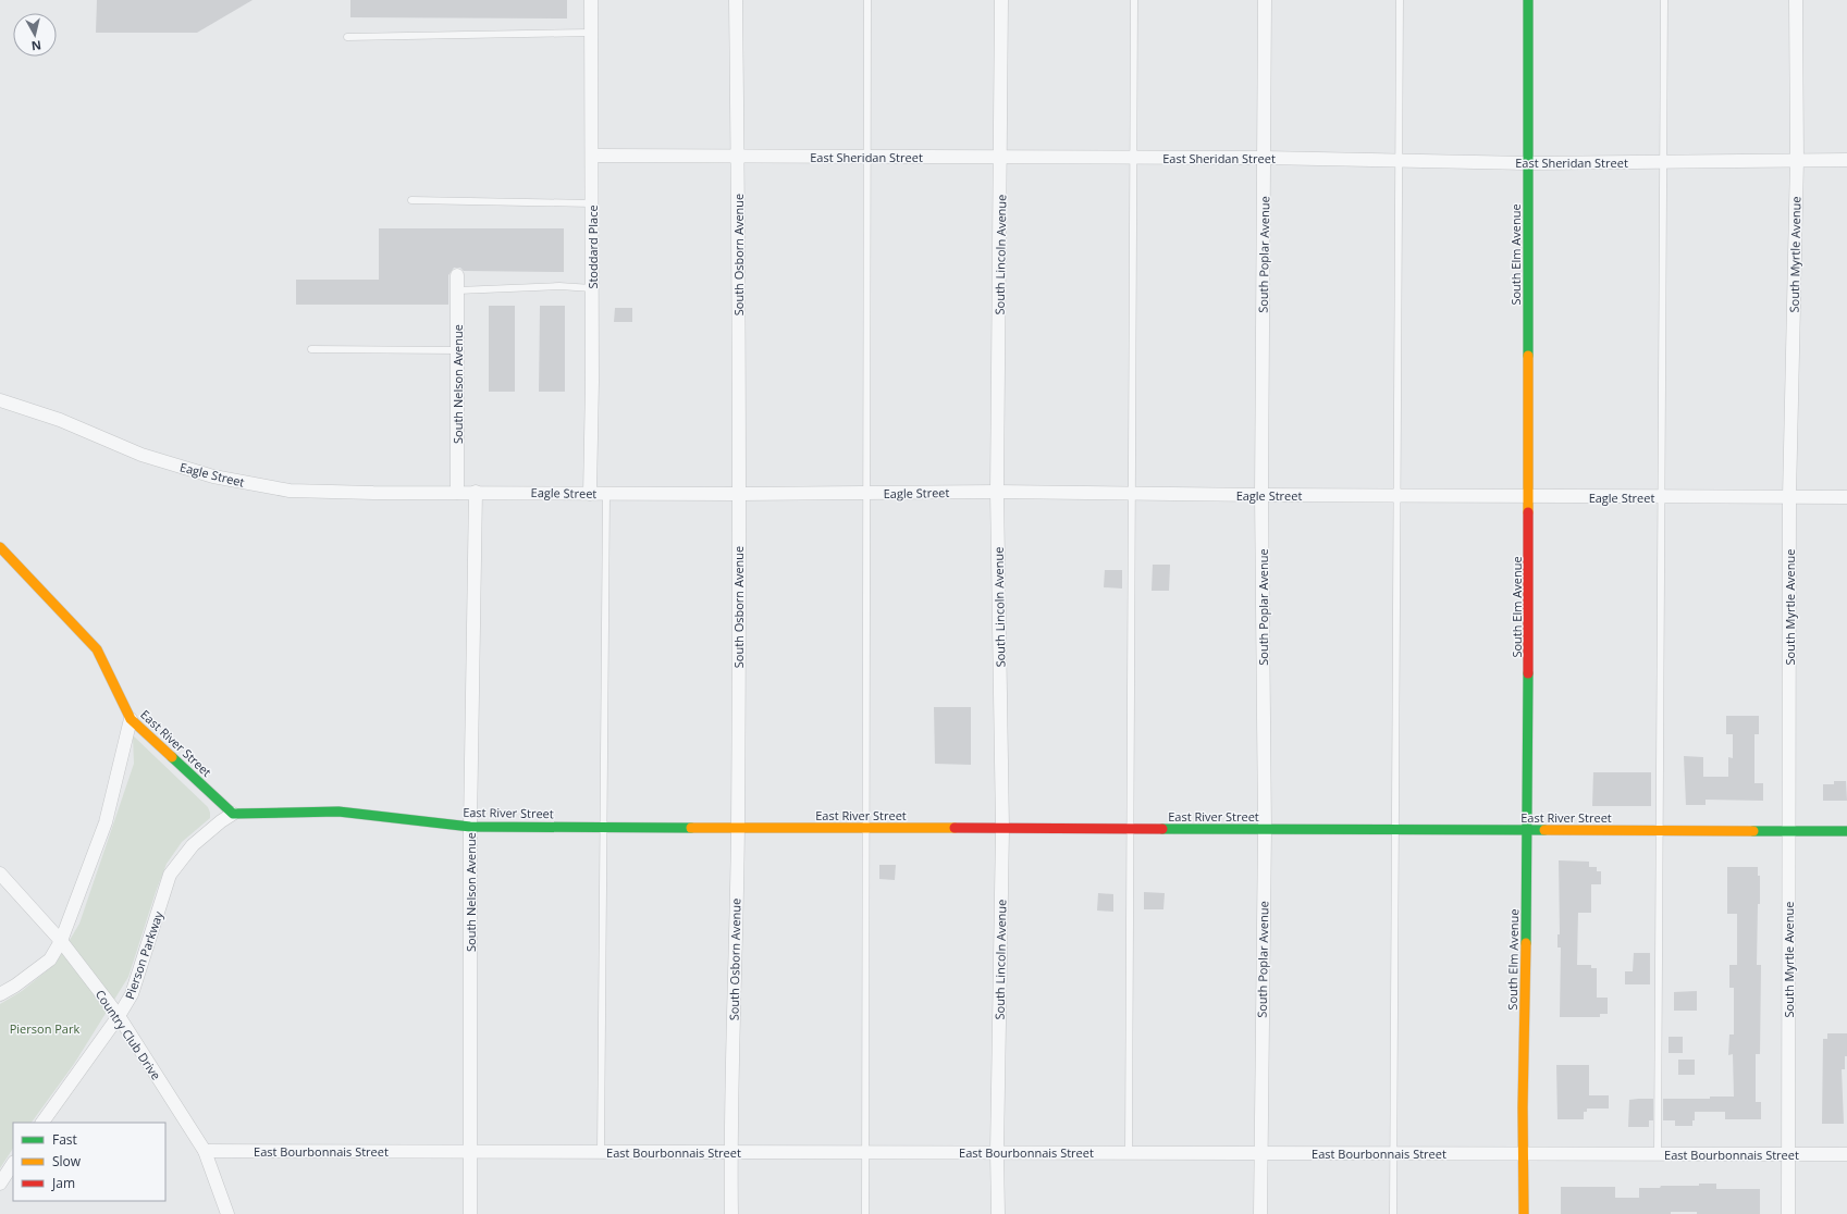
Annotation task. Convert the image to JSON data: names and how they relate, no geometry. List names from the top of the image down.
{
  "streets": {
    "street": [
      "East Sheridan Street",
      "Stoddard Place",
      "South Osborn Avenue",
      "South Lincoln Avenue",
      "South Poplar Avenue",
      "South Elm Avenue",
      "South Myrtle Avenue",
      "South Nelson Avenue",
      "Eagle Street",
      "East River Street",
      "Pierson Parkway",
      "Country Club Drive",
      "East Bourbonnais Street"
    ]
  },
  "crossings": [
    ["East Sheridan Street", "Stoddard Place"],
    ["East Sheridan Street", "South Osborn Avenue"],
    ["East Sheridan Street", "South Lincoln Avenue"],
    ["East Sheridan Street", "South Poplar Avenue"],
    ["East Sheridan Street", "South Elm Avenue"],
    ["East Sheridan Street", "South Myrtle Avenue"],
    ["Stoddard Place", "Eagle Street"],
    ["South Osborn Avenue", "Eagle Street"],
    ["South Osborn Avenue", "East River Street"],
    ["South Osborn Avenue", "East Bourbonnais Street"],
    ["South Lincoln Avenue", "Eagle Street"],
    ["South Lincoln Avenue", "East River Street"],
    ["South Lincoln Avenue", "East Bourbonnais Street"],
    ["South Poplar Avenue", "Eagle Street"],
    ["South Poplar Avenue", "East River Street"],
    ["South Poplar Avenue", "East Bourbonnais Street"],
    ["South Elm Avenue", "Eagle Street"],
    ["South Elm Avenue", "East River Street"],
    ["South Elm Avenue", "East Bourbonnais Street"],
    ["South Myrtle Avenue", "Eagle Street"],
    ["South Myrtle Avenue", "East River Street"],
    ["South Myrtle Avenue", "East Bourbonnais Street"],
    ["South Nelson Avenue", "Eagle Street"],
    ["South Nelson Avenue", "East River Street"],
    ["South Nelson Avenue", "East Bourbonnais Street"],
    ["East River Street", "Pierson Parkway"],
    ["Pierson Parkway", "Country Club Drive"],
    ["Country Club Drive", "East Bourbonnais Street"]
  ],
  "parks": ["Pierson Park"],
  "legend": ["Fast", "Slow", "Jam"],
  "north": "bottom"
}
